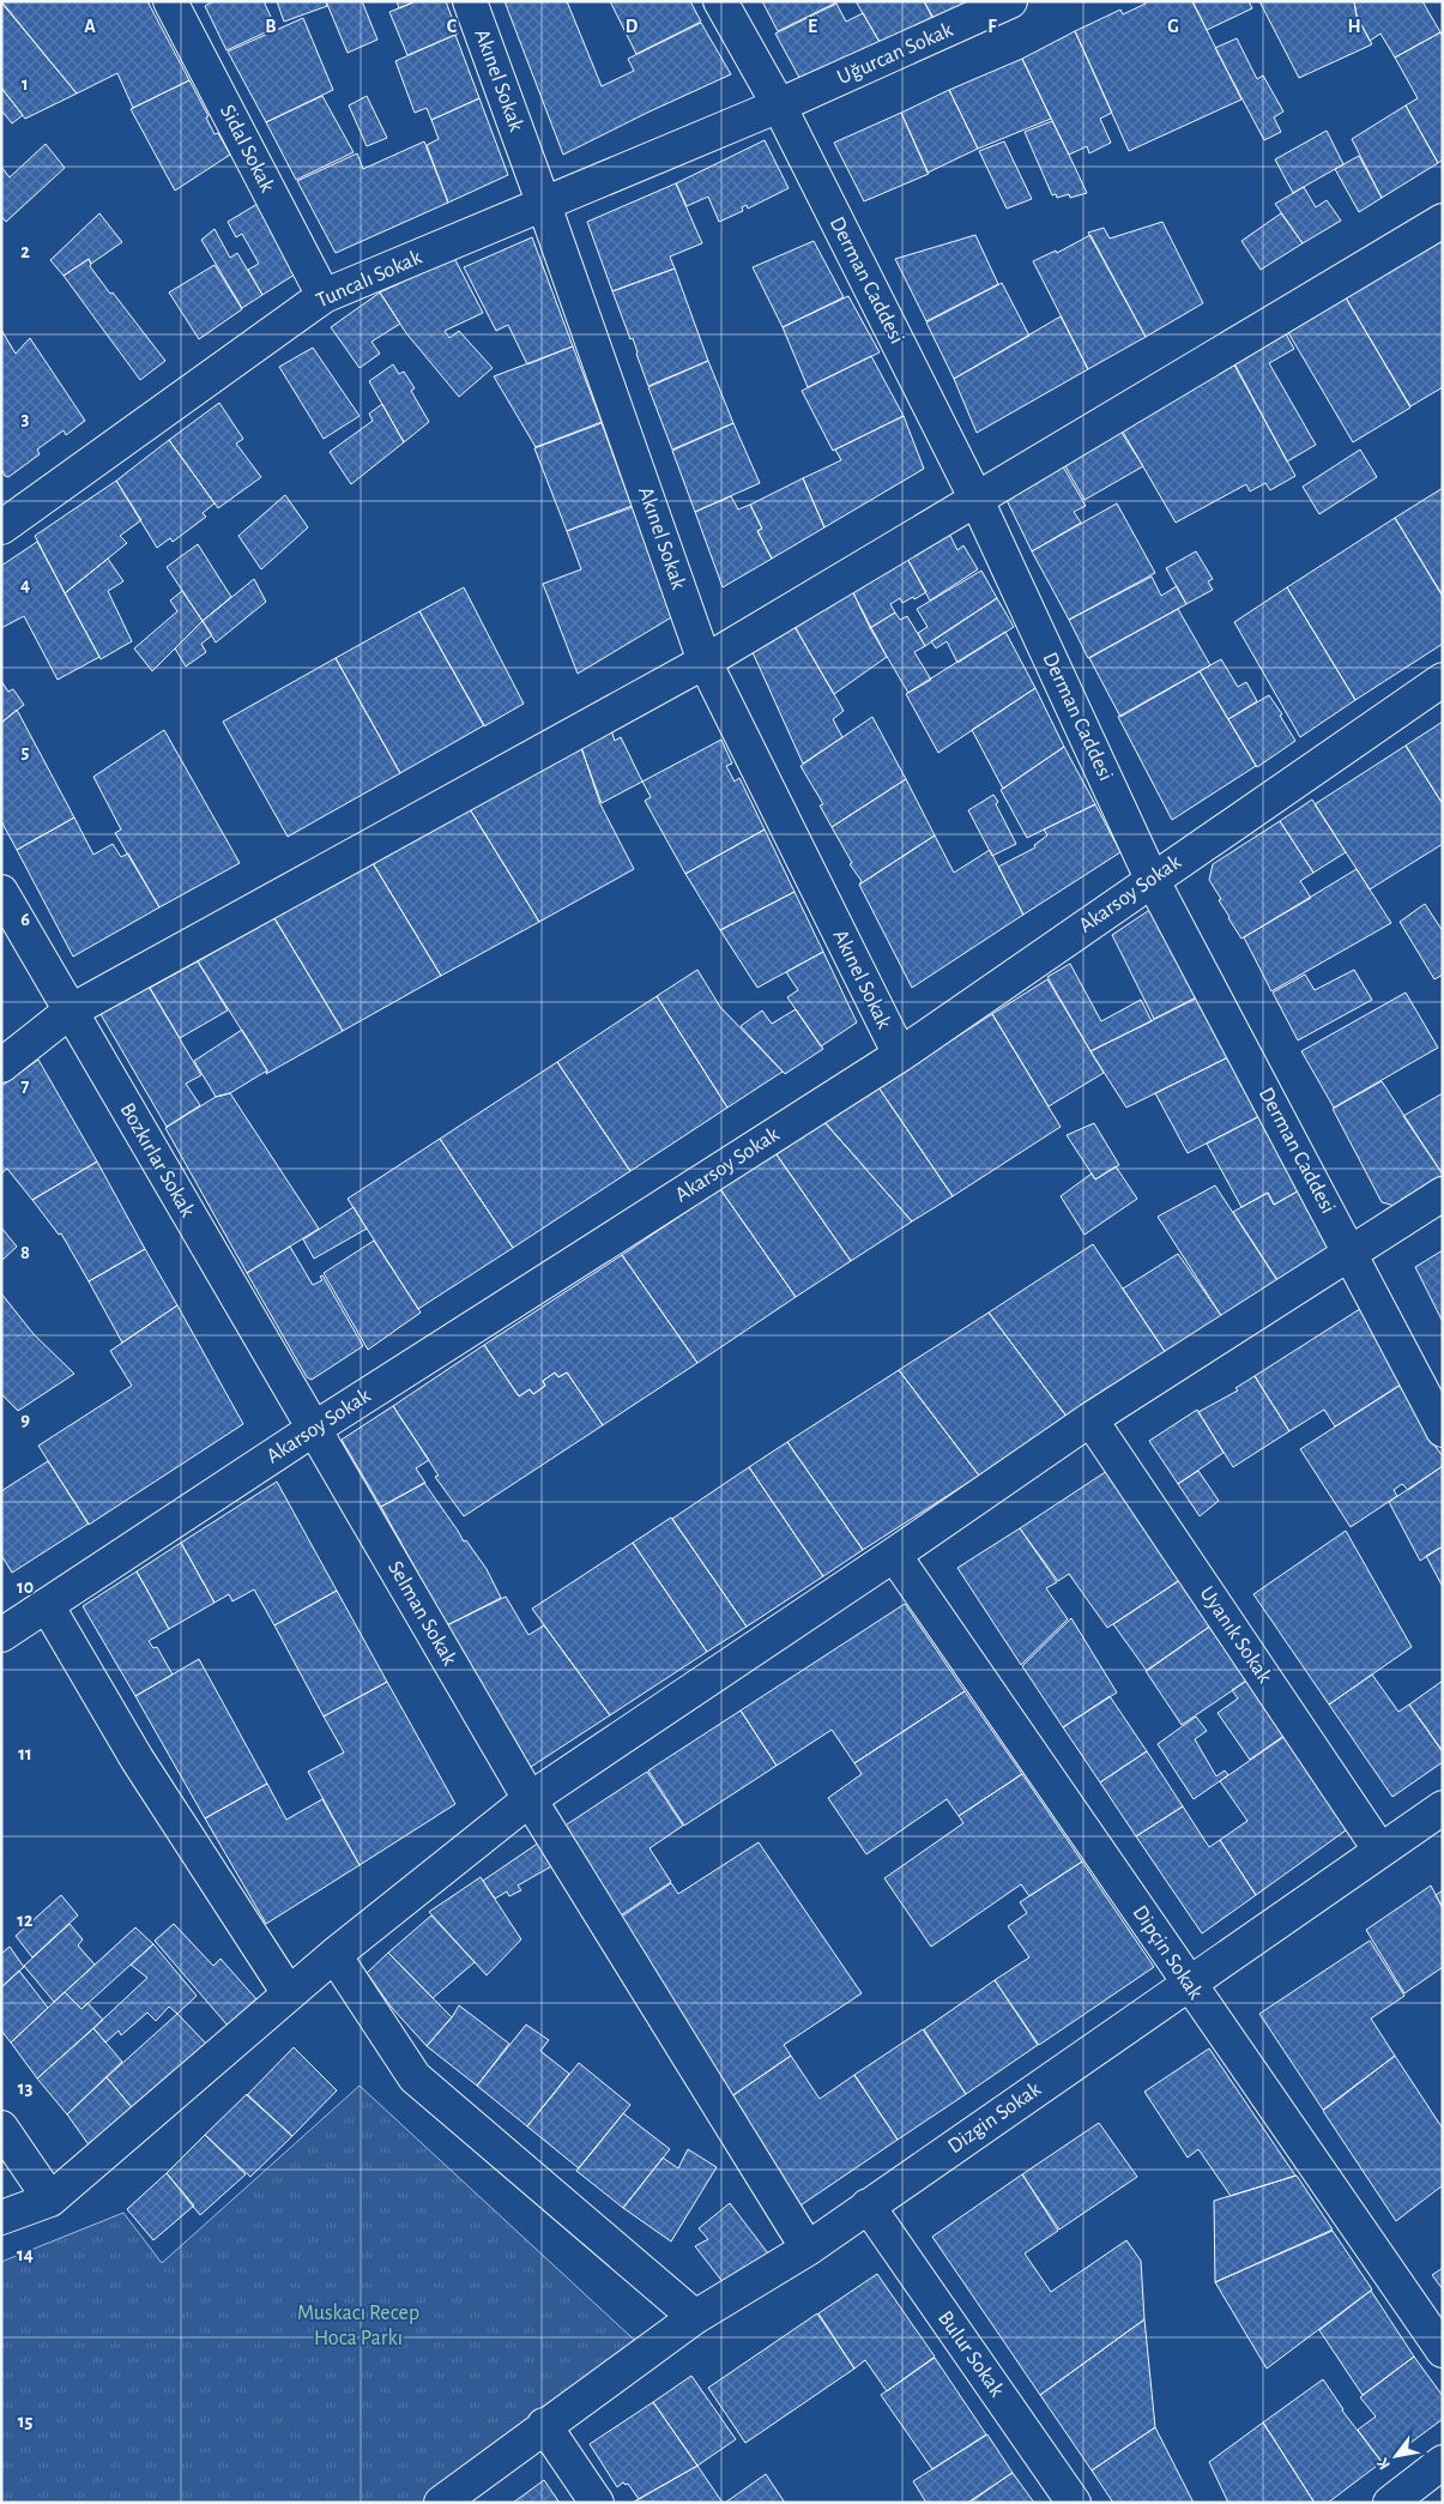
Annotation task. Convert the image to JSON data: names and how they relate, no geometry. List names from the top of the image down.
{
  "streets": {
    "street": [
      "Uğurcan Sokak",
      "Akınel Sokak",
      "Sidal Sokak",
      "Tuncalı Sokak",
      "Derman Caddesi",
      "Akarsoy Sokak",
      "Bozkırlar Sokak",
      "Selman Sokak",
      "Uyanık Sokak",
      "Dipçin Sokak",
      "Dizgin Sokak",
      "Bulur Sokak"
    ]
  },
  "crossings": [
    ["Uğurcan Sokak", "Tuncalı Sokak"],
    ["Uğurcan Sokak", "Derman Caddesi"],
    ["Akınel Sokak", "Tuncalı Sokak"],
    ["Akınel Sokak", "Akarsoy Sokak"],
    ["Sidal Sokak", "Tuncalı Sokak"],
    ["Tuncalı Sokak", "Derman Caddesi"],
    ["Derman Caddesi", "Akarsoy Sokak"],
    ["Akarsoy Sokak", "Bozkırlar Sokak"],
    ["Akarsoy Sokak", "Selman Sokak"],
    ["Bozkırlar Sokak", "Selman Sokak"],
    ["Selman Sokak", "Dizgin Sokak"],
    ["Uyanık Sokak", "Dizgin Sokak"],
    ["Dipçin Sokak", "Dizgin Sokak"],
    ["Dizgin Sokak", "Bulur Sokak"]
  ],
  "parks": ["Muskacı Recep Hoca Parkı"],
  "north": "bottom left",
  "grid": {
    "columns": [
      "A",
      "B",
      "C",
      "D",
      "E",
      "F",
      "G",
      "H"
    ],
    "rows": [
      "1",
      "2",
      "3",
      "4",
      "5",
      "6",
      "7",
      "8",
      "9",
      "10",
      "11",
      "12",
      "13",
      "14",
      "15"
    ]
  }
}
